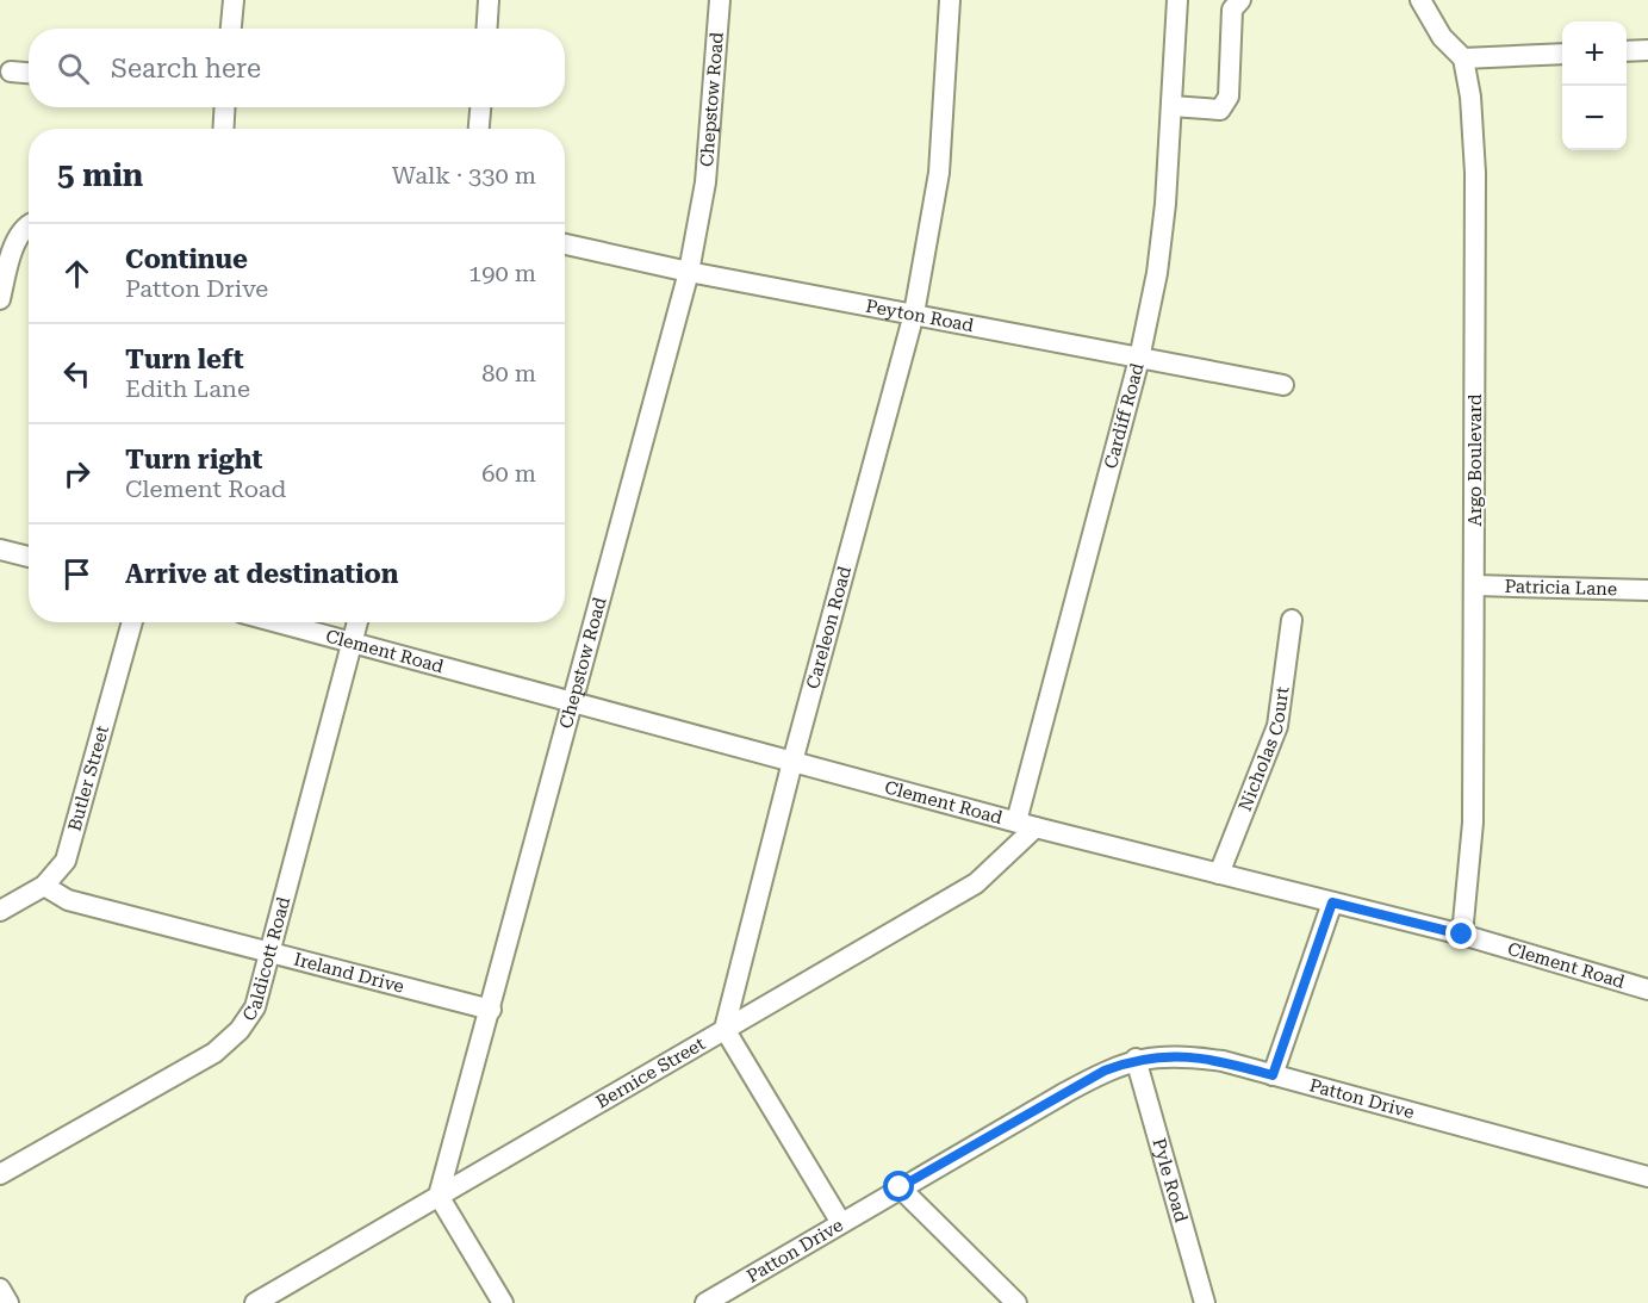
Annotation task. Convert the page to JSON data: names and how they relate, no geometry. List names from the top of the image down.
{
  "streets": {
    "street": [
      "Chepstow Road",
      "Peyton Road",
      "Cardiff Road",
      "Argo Boulevard",
      "Patricia Lane",
      "Careleon Road",
      "Clement Road",
      "Nicholas Court",
      "Butler Street",
      "Caldicott Road",
      "Ireland Drive",
      "Bernice Street",
      "Patton Drive",
      "Pyle Road"
    ]
  },
  "crossings": [
    ["Chepstow Road", "Peyton Road"],
    ["Chepstow Road", "Clement Road"],
    ["Chepstow Road", "Ireland Drive"],
    ["Chepstow Road", "Bernice Street"],
    ["Peyton Road", "Cardiff Road"],
    ["Peyton Road", "Careleon Road"],
    ["Cardiff Road", "Clement Road"],
    ["Cardiff Road", "Bernice Street"],
    ["Argo Boulevard", "Patricia Lane"],
    ["Argo Boulevard", "Clement Road"],
    ["Careleon Road", "Clement Road"],
    ["Careleon Road", "Bernice Street"],
    ["Clement Road", "Nicholas Court"],
    ["Clement Road", "Caldicott Road"],
    ["Clement Road", "Bernice Street"],
    ["Butler Street", "Ireland Drive"],
    ["Caldicott Road", "Ireland Drive"],
    ["Patton Drive", "Pyle Road"]
  ],
  "page": {
    "map_buttons": ["+", "−"],
    "search": "Search here",
    "heading": ["5 min", "Walk · 330 m"],
    "list": [
      ["Continue", "Patton Drive", "190 m"],
      ["Turn left", "Edith Lane", "80 m"],
      ["Turn right", "Clement Road", "60 m"],
      "Arrive at destination"
    ]
  }
}
